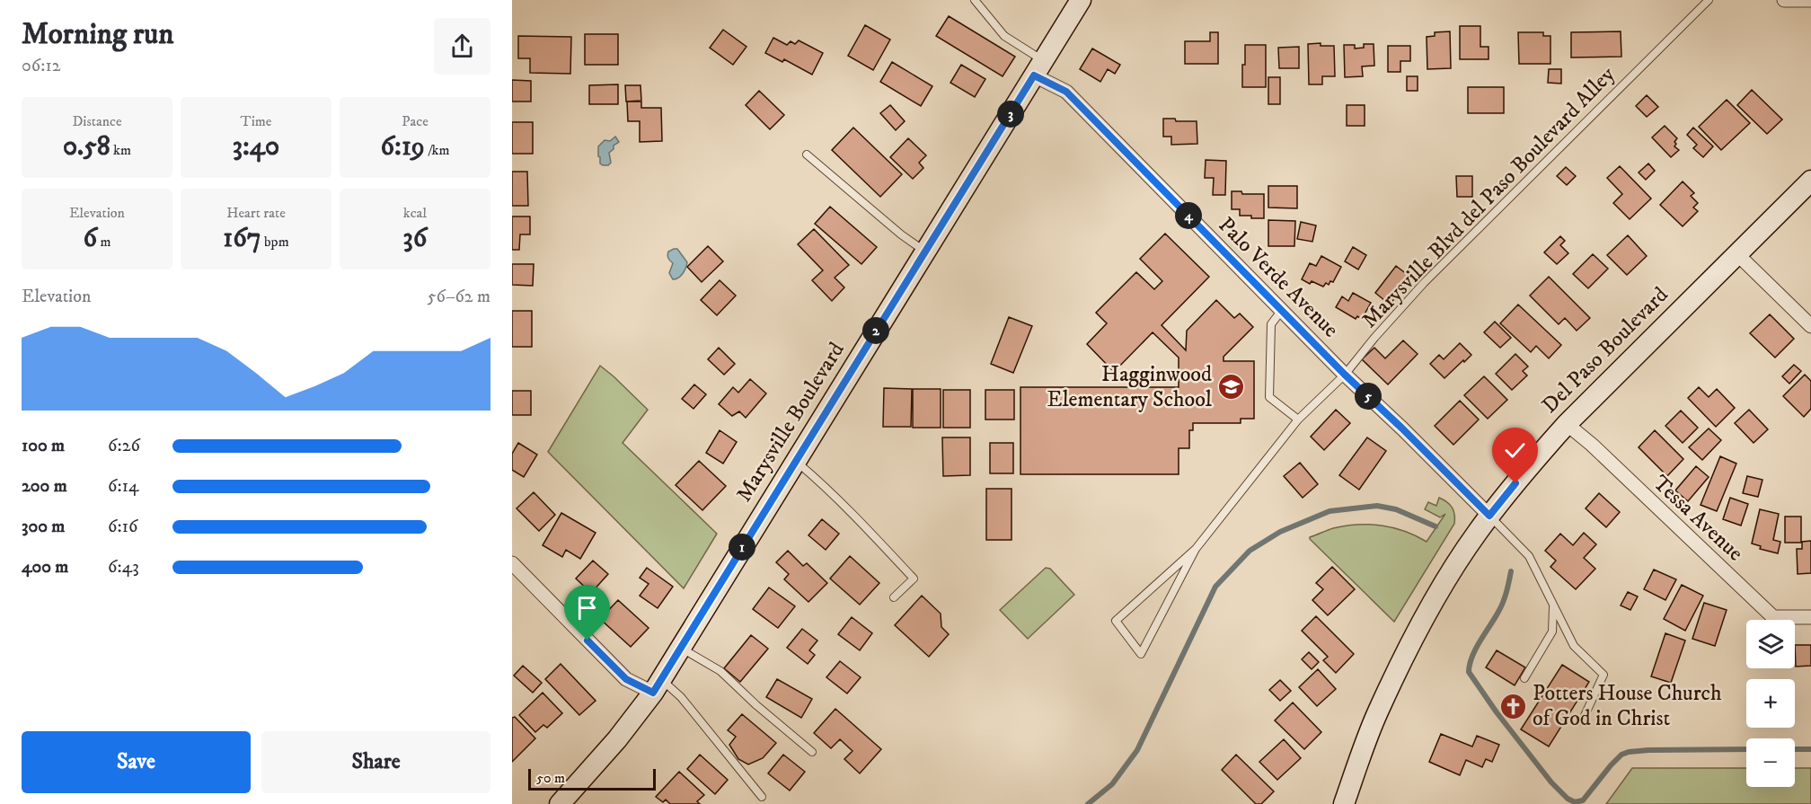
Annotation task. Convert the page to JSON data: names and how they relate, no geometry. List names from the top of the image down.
{
  "streets": {
    "main road": ["Del Paso Boulevard", "Marysville Boulevard"],
    "street": ["Palo Verde Avenue", "Tessa Avenue"],
    "lane": ["Marysville Blvd del Paso Boulevard Alley"]
  },
  "crossings": [
    ["Marysville Blvd del Paso Boulevard Alley", "Palo Verde Avenue"],
    ["Palo Verde Avenue", "Del Paso Boulevard"],
    ["Palo Verde Avenue", "Marysville Boulevard"],
    ["Del Paso Boulevard", "Tessa Avenue"]
  ],
  "places": {
    "school or university": ["Hagginwood Elementary School"],
    "church": ["Potters House Church of God in Christ"]
  },
  "scale_bar": "50 m",
  "page": {
    "heading": ["Morning run", "06:12"],
    "stats": [
      ["Distance", "0.58 km"],
      ["Time", "3:40"],
      ["Pace", "6:19 /km"],
      ["Elevation", "6 m"],
      ["Heart rate", "167 bpm"],
      ["kcal", "36"]
    ],
    "pins": [
      "3",
      "4",
      "2",
      "5",
      "1"
    ],
    "chart": ["Elevation", "56–62 m"],
    "list": [
      {
        "name": "100 m",
        "note": "6:26"
      },
      {
        "name": "200 m",
        "note": "6:14"
      },
      {
        "name": "300 m",
        "note": "6:16"
      },
      {
        "name": "400 m",
        "note": "6:43"
      }
    ],
    "map_buttons": ["+", "−"],
    "buttons": ["Save", "Share"],
    "scale": "50 m"
  }
}
